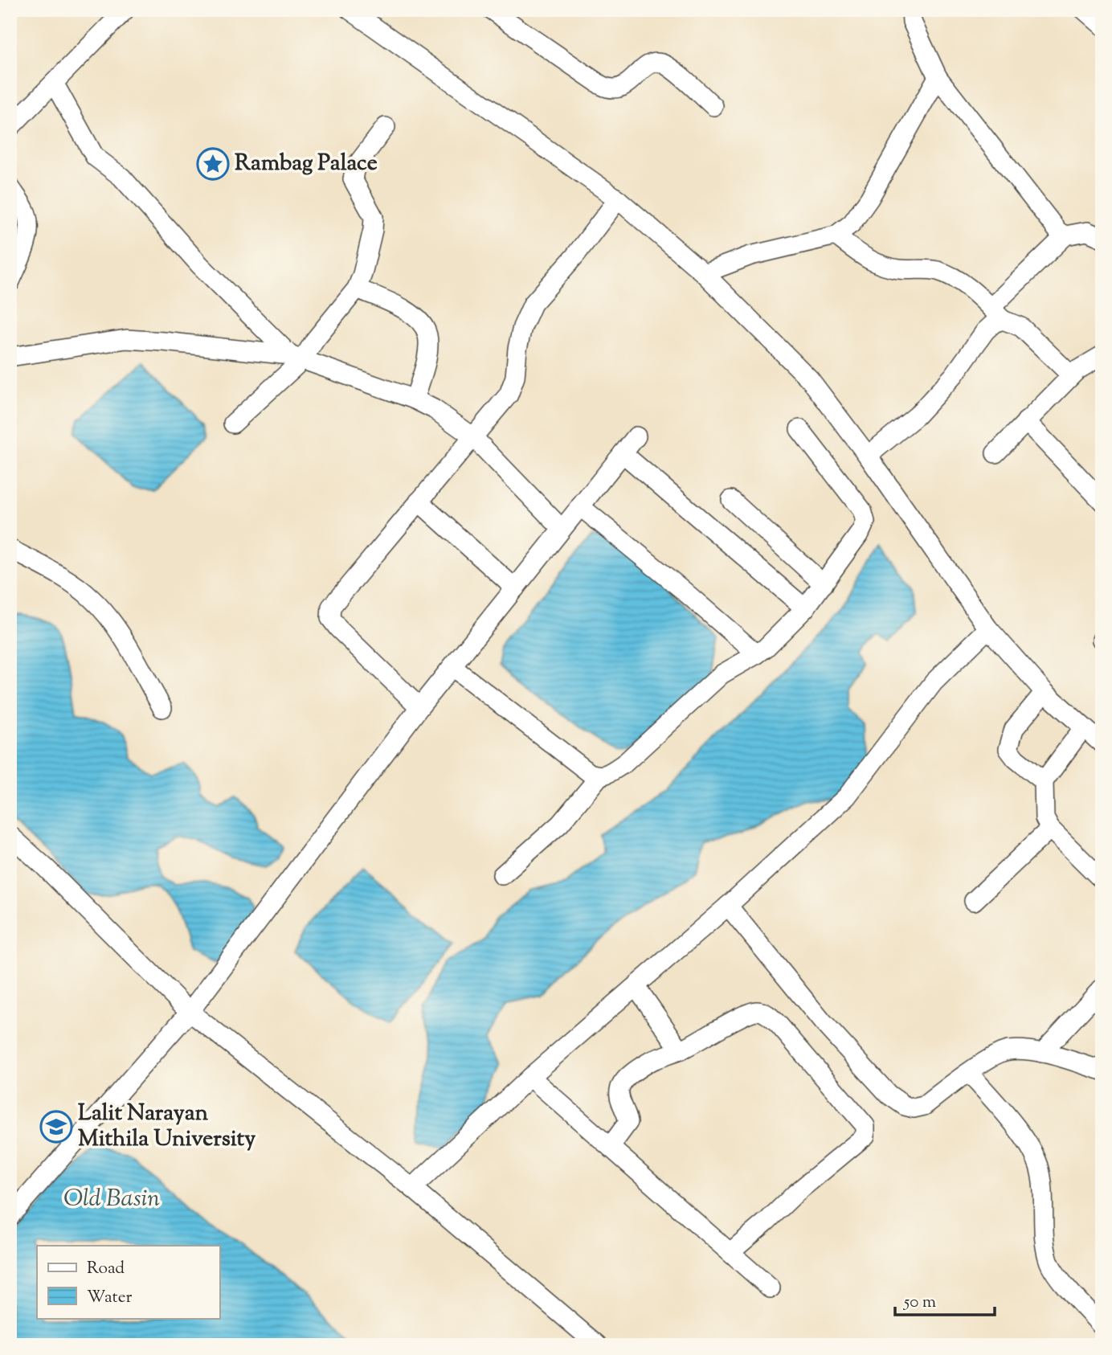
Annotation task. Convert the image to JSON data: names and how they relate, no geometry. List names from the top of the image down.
{
  "water": ["Old Basin"],
  "places": {
    "place": ["Rambag Palace"],
    "school or university": ["Lalit Narayan Mithila University"]
  },
  "legend": ["Road", "Water"],
  "scale_bar": "50 m"
}
